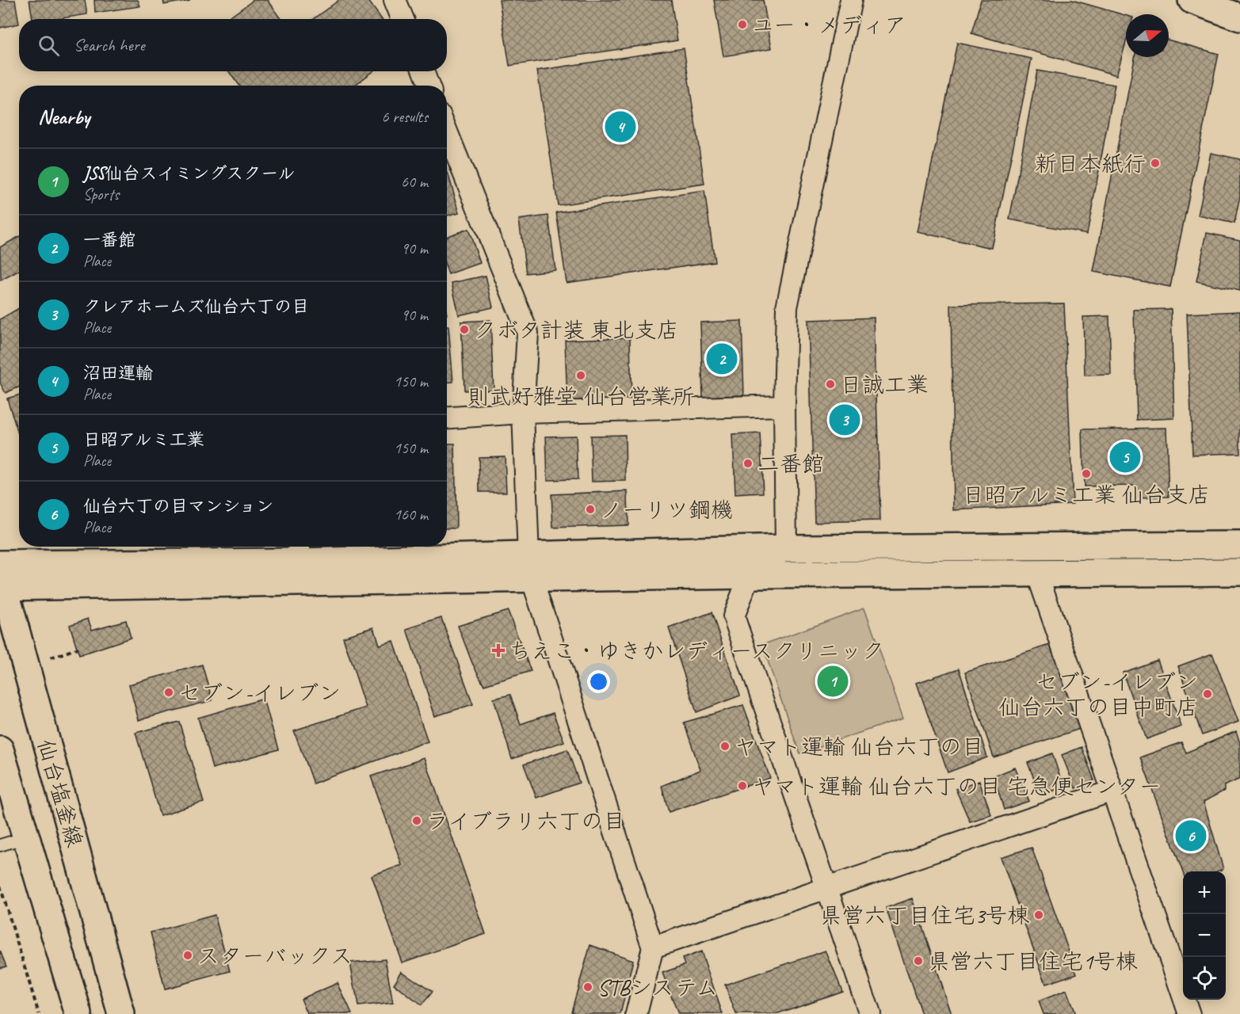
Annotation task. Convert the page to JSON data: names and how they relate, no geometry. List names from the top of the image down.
{
  "streets": {
    "street": ["仙台塩釜線"]
  },
  "places": {
    "other": [
      "ユー・メディア",
      "新日本紙行",
      "クボタ計装 東北支店",
      "則武好雅堂 仙台営業所",
      "日誠工業",
      "二番館",
      "日昭アルミ工業 仙台支店",
      "ノーリツ鋼機",
      "セブン-イレブン",
      "セブン-イレブン 仙台六丁の目中町店",
      "ヤマト運輸 仙台六丁の目",
      "ヤマト運輸 仙台六丁の目 宅急便センター",
      "ライブラリ六丁の目",
      "県営六丁目住宅3号棟",
      "スターバックス",
      "県営六丁目住宅1号棟",
      "STBシステム"
    ],
    "health": ["ちえこ・ゆきかレディースクリニック"]
  },
  "north": "right",
  "page": {
    "search": "Search here",
    "heading": ["Nearby", "6 results"],
    "pins": [
      "4",
      "2",
      "3",
      "5",
      "1",
      "6"
    ],
    "list": [
      {
        "mark": "1",
        "name": "JSS仙台スイミングスクール",
        "note": "Sports",
        "value": "60 m"
      },
      {
        "mark": "2",
        "name": "一番館",
        "note": "Place",
        "value": "90 m"
      },
      {
        "mark": "3",
        "name": "クレアホームズ仙台六丁の目",
        "note": "Place",
        "value": "90 m"
      },
      {
        "mark": "4",
        "name": "沼田運輸",
        "note": "Place",
        "value": "150 m"
      },
      {
        "mark": "5",
        "name": "日昭アルミ工業",
        "note": "Place",
        "value": "150 m"
      },
      {
        "mark": "6",
        "name": "仙台六丁の目マンション",
        "note": "Place",
        "value": "160 m"
      }
    ],
    "map_buttons": ["+", "−"]
  }
}
